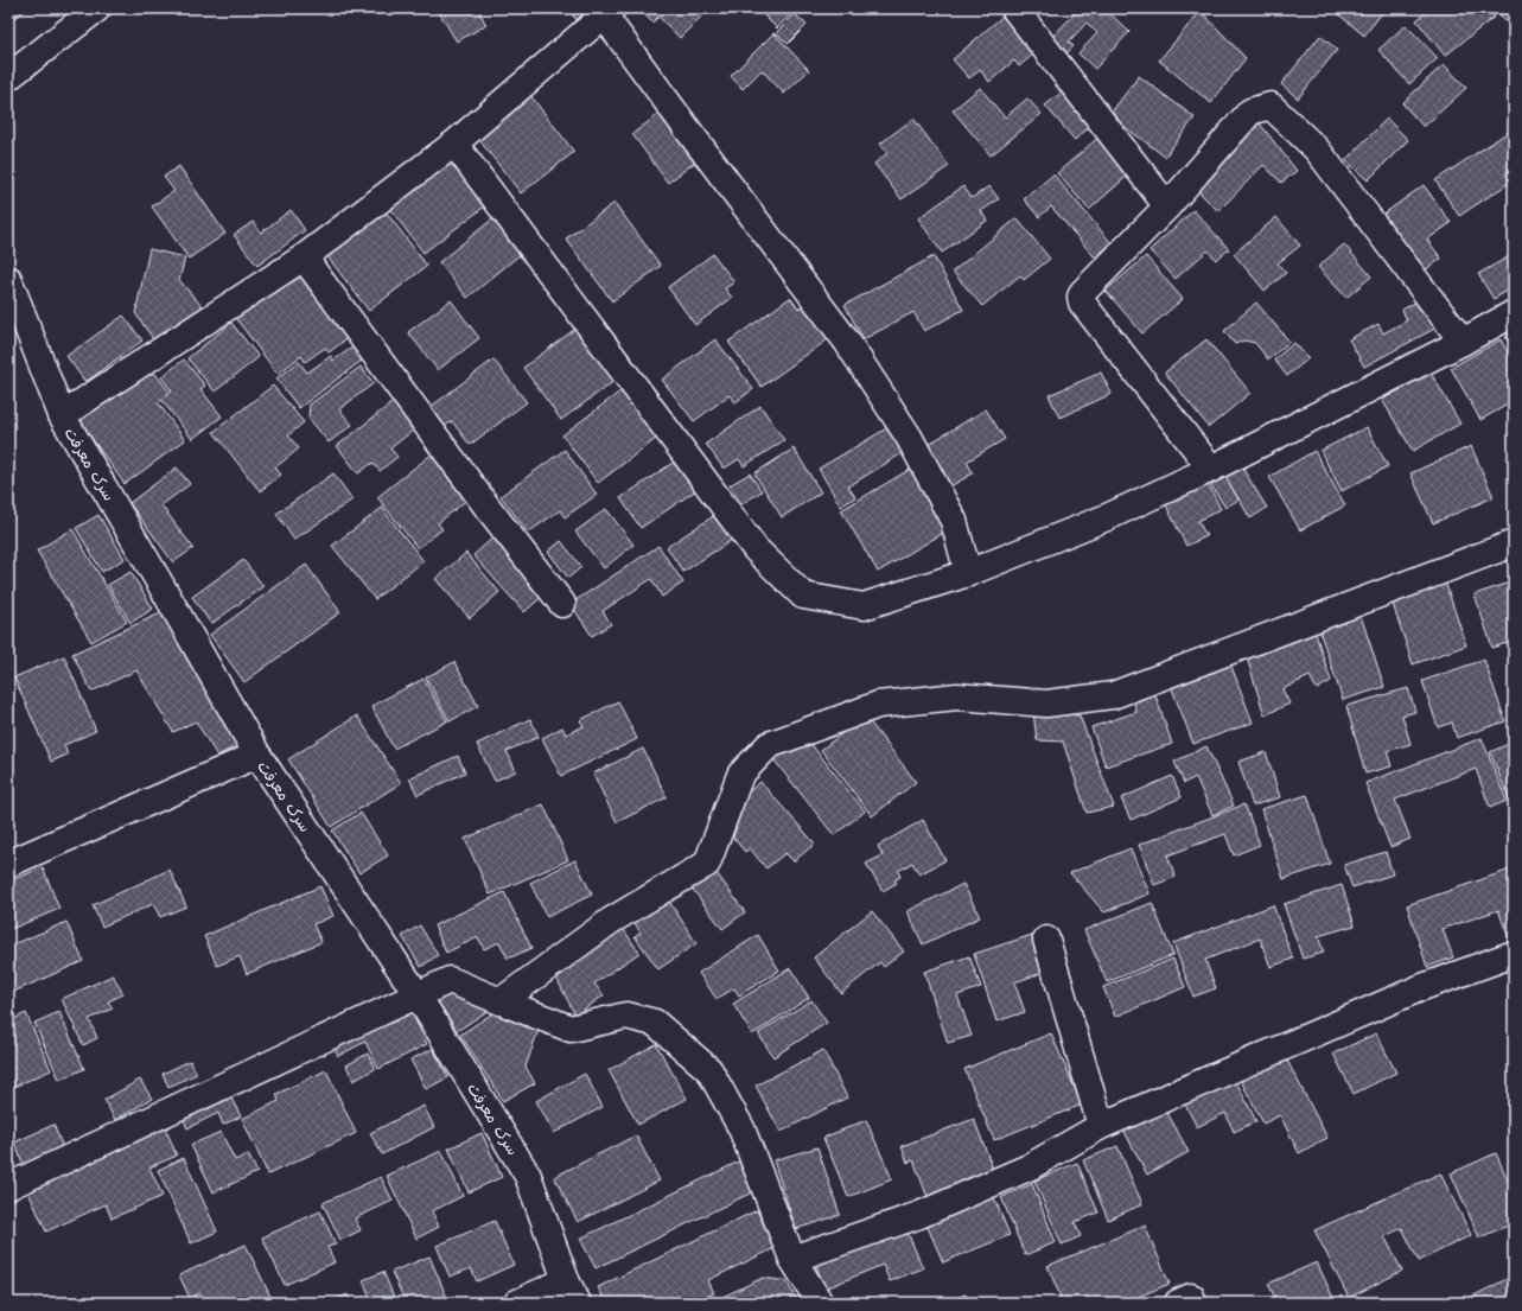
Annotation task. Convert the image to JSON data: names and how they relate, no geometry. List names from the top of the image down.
{
  "streets": {
    "street": ["سرک معرفت"]
  }
}
